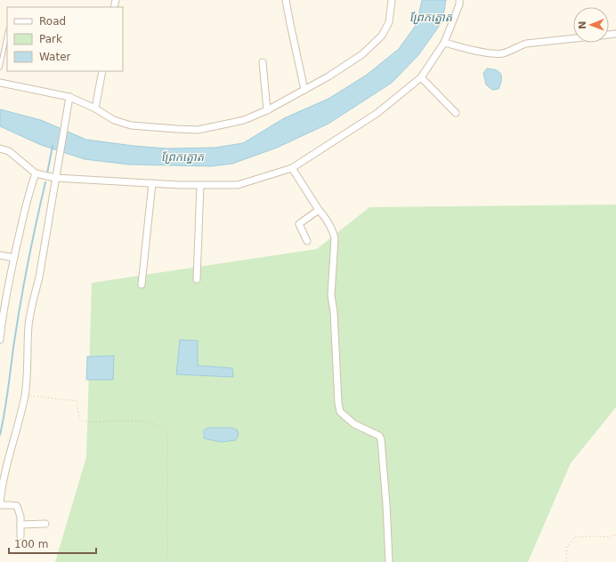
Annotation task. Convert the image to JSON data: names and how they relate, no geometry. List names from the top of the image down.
{
  "water": ["ព្រែកត្នោត"],
  "legend": ["Road", "Park", "Water"],
  "scale_bar": "100 m",
  "north": "left"
}
